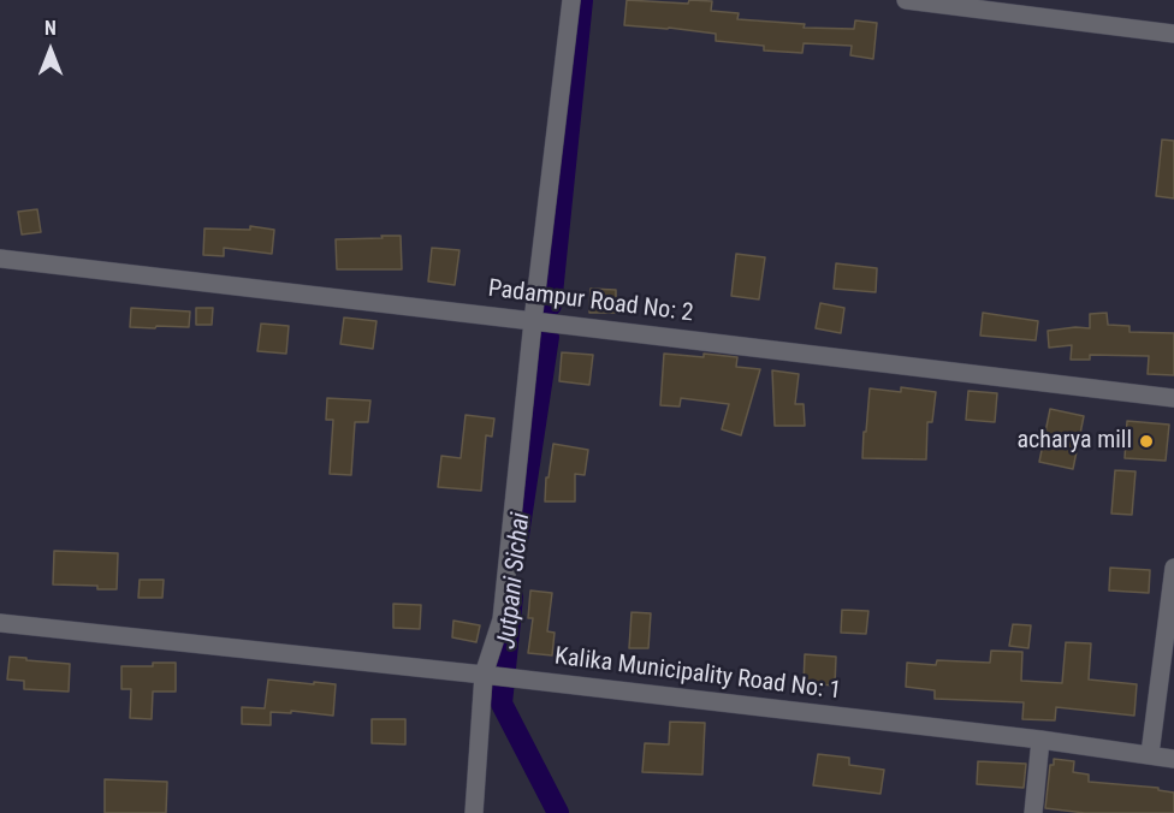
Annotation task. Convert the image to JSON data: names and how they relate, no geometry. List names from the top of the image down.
{
  "streets": {
    "street": ["Padampur Road No: 2", "Kalika Municipality Road No: 1"]
  },
  "water": ["Jutpani Sichai"],
  "places": ["acharya mill"],
  "north": "top"
}
